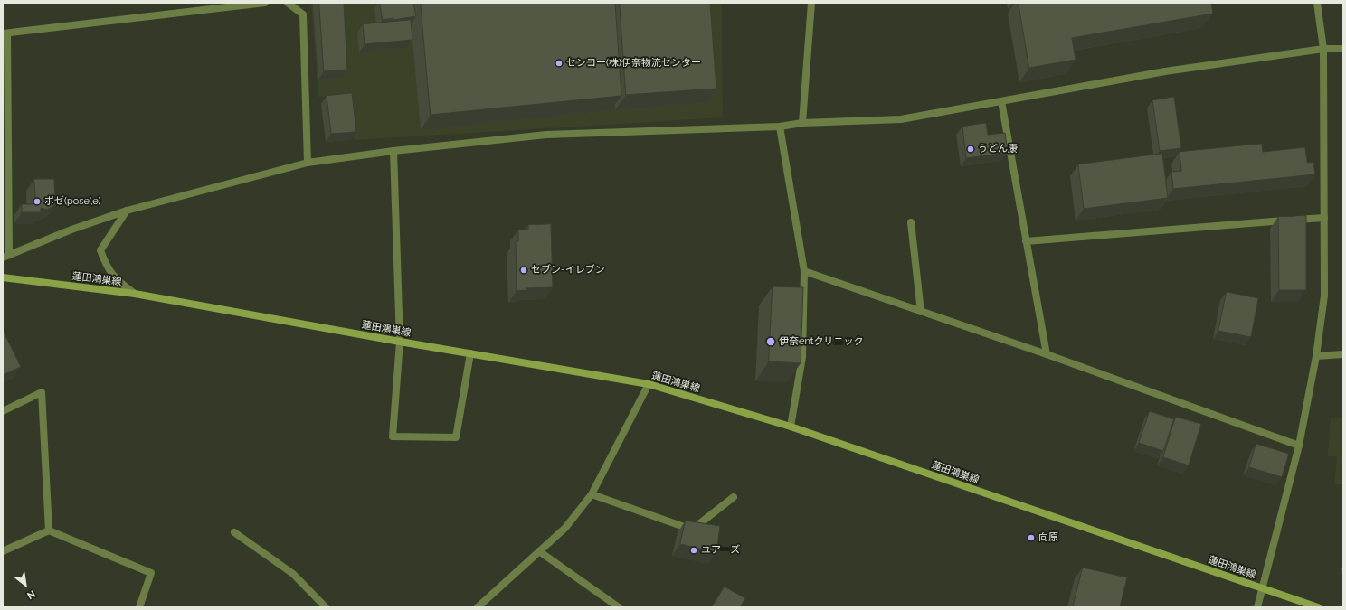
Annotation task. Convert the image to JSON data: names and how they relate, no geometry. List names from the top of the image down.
{
  "streets": {
    "main road": ["蓮田鴻巣線"]
  },
  "places": [
    "センコー(株)伊奈物流センター",
    "うどん康",
    "ポゼ(pose',e)",
    "セブン-イレブン",
    "伊奈entクリニック",
    "向原",
    "ユアーズ"
  ],
  "north": "bottom right"
}
